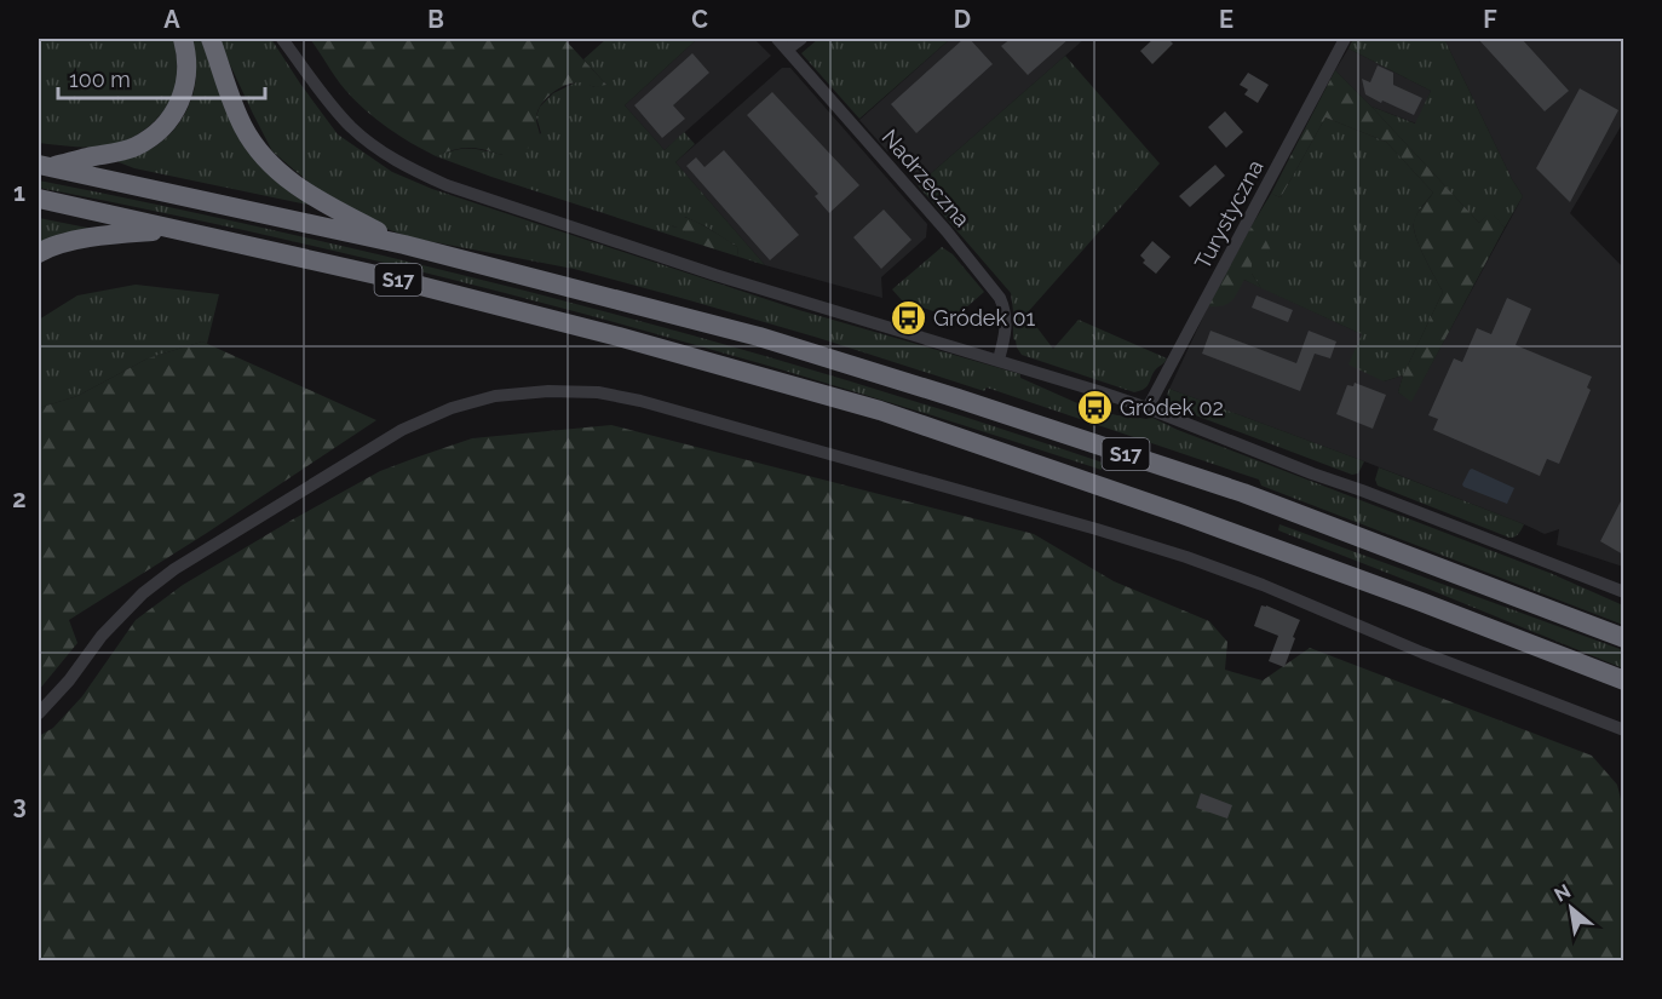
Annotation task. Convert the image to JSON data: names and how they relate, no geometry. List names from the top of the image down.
{
  "streets": {
    "highway": ["S17"],
    "street": ["Nadrzeczna", "Turystyczna"]
  },
  "places": {
    "bus stop": ["Gródek 01", "Gródek 02"]
  },
  "scale_bar": "100 m",
  "north": "top left",
  "grid": {
    "columns": [
      "A",
      "B",
      "C",
      "D",
      "E",
      "F"
    ],
    "rows": ["1", "2", "3"]
  }
}
